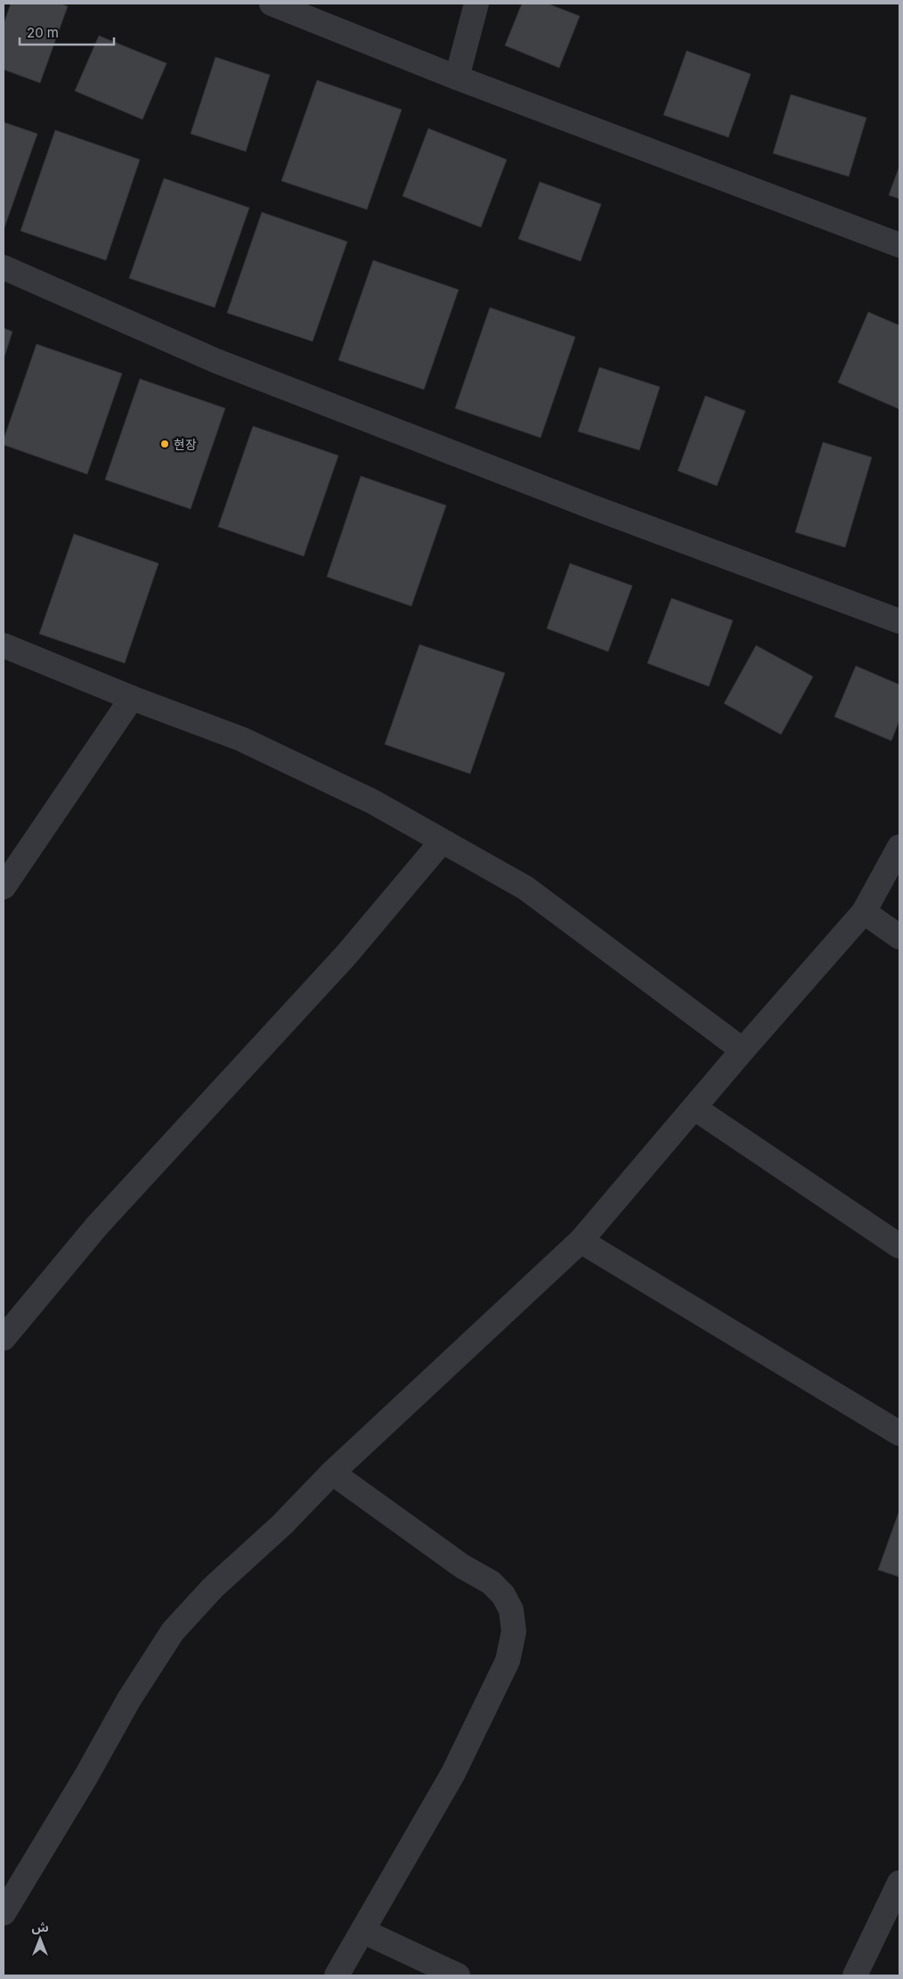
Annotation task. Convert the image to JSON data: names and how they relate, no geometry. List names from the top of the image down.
{
  "places": ["현장"],
  "scale_bar": "20 m",
  "north": "top"
}
